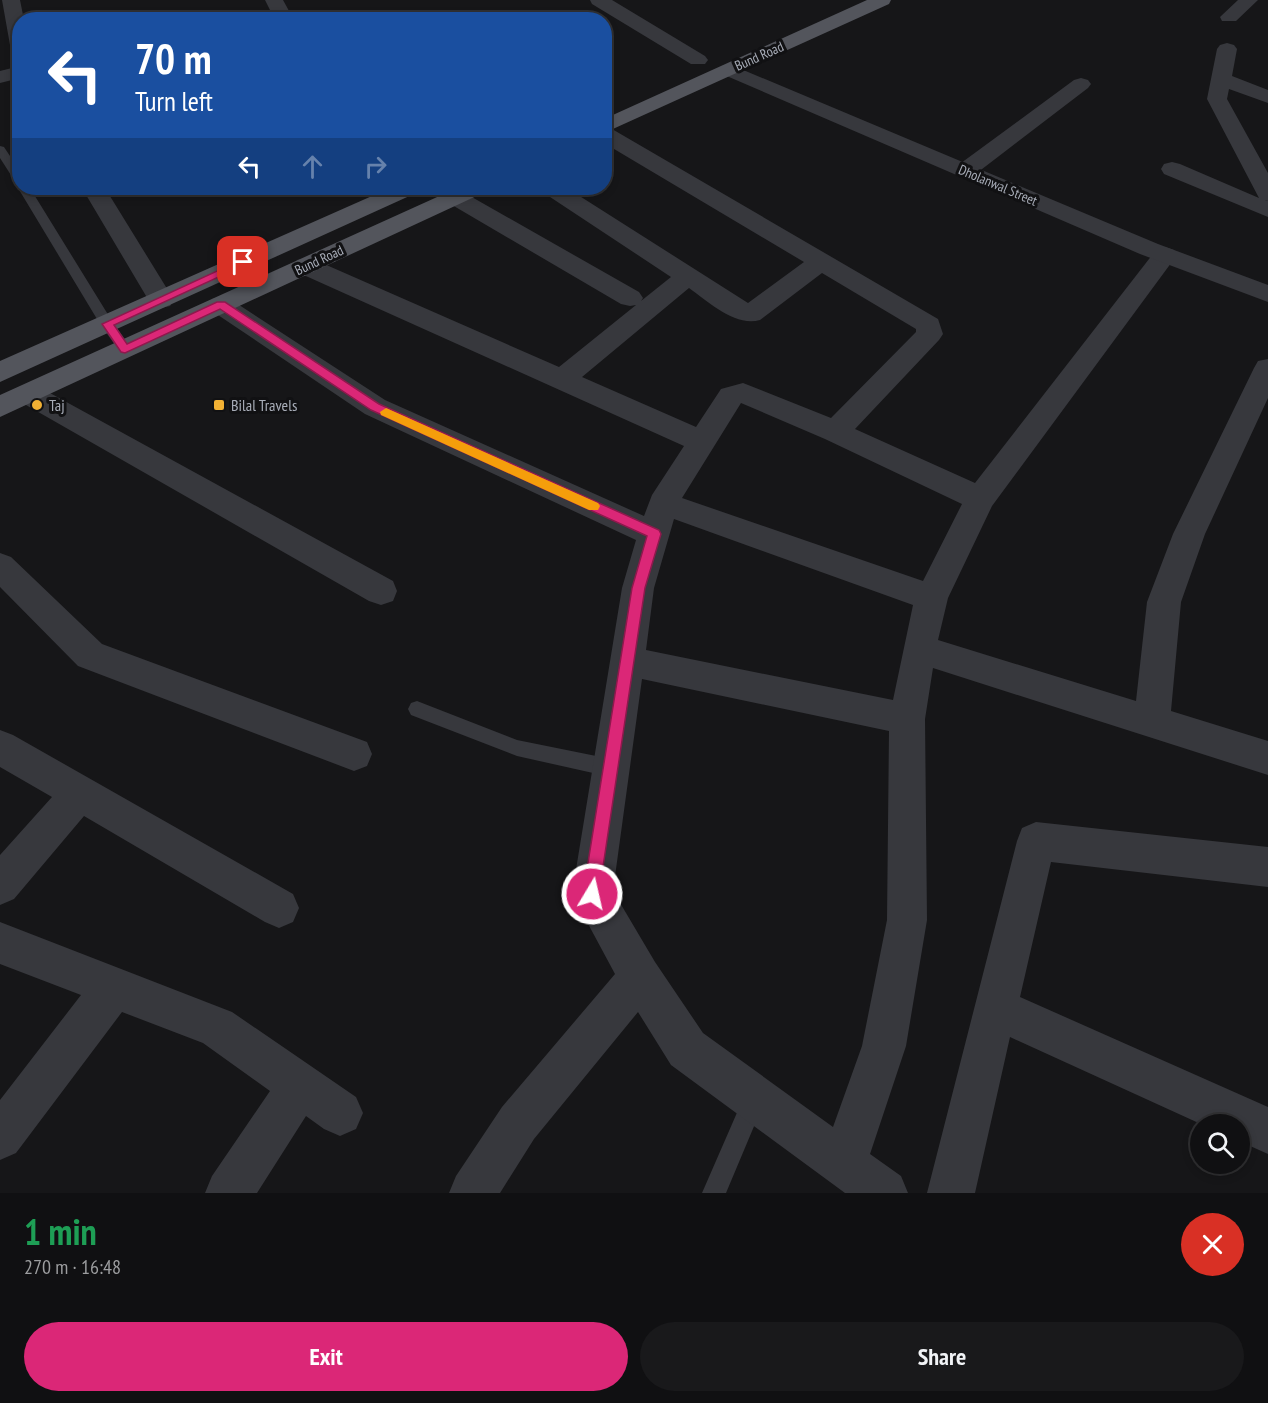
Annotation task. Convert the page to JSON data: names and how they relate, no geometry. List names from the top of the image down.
{
  "streets": {
    "main road": ["Bund Road"],
    "street": ["Dholanwal Street"]
  },
  "crossings": [
    ["Bund Road", "Dholanwal Street"]
  ],
  "places": {
    "other": ["Taj"],
    "transit": ["Bilal Travels"]
  },
  "page": {
    "turn": ["70 m", "Turn left"],
    "heading": ["1 min", "270 m · 16:48"],
    "buttons": ["Exit", "Share"]
  }
}
